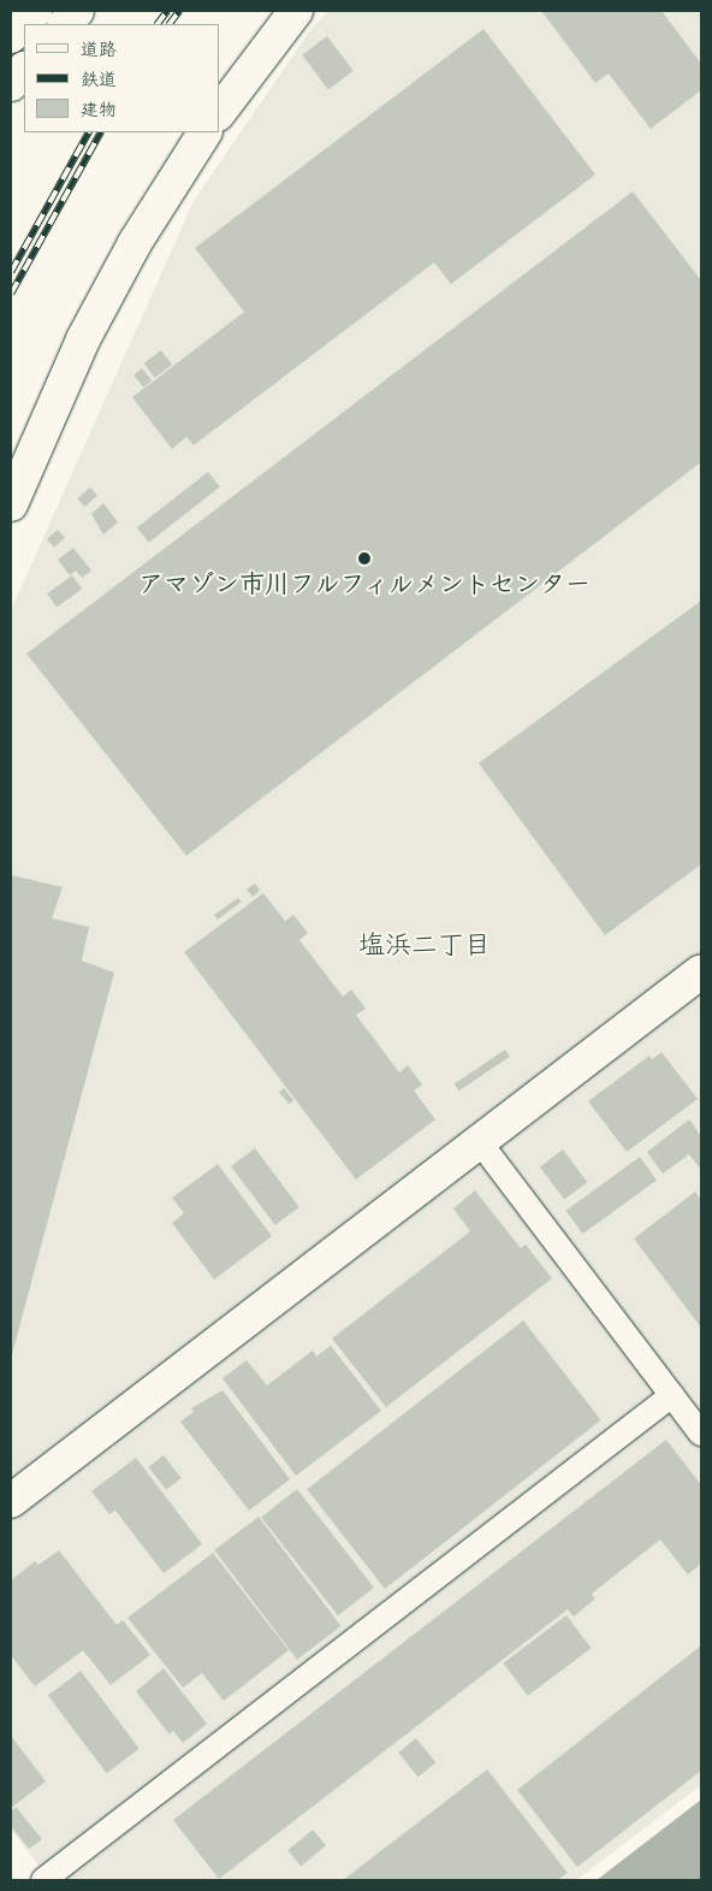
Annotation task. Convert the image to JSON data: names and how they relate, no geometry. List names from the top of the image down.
{
  "districts": ["塩浜二丁目"],
  "places": ["アマゾン市川フルフィルメントセンター"],
  "legend": ["道路", "鉄道", "建物"]
}
